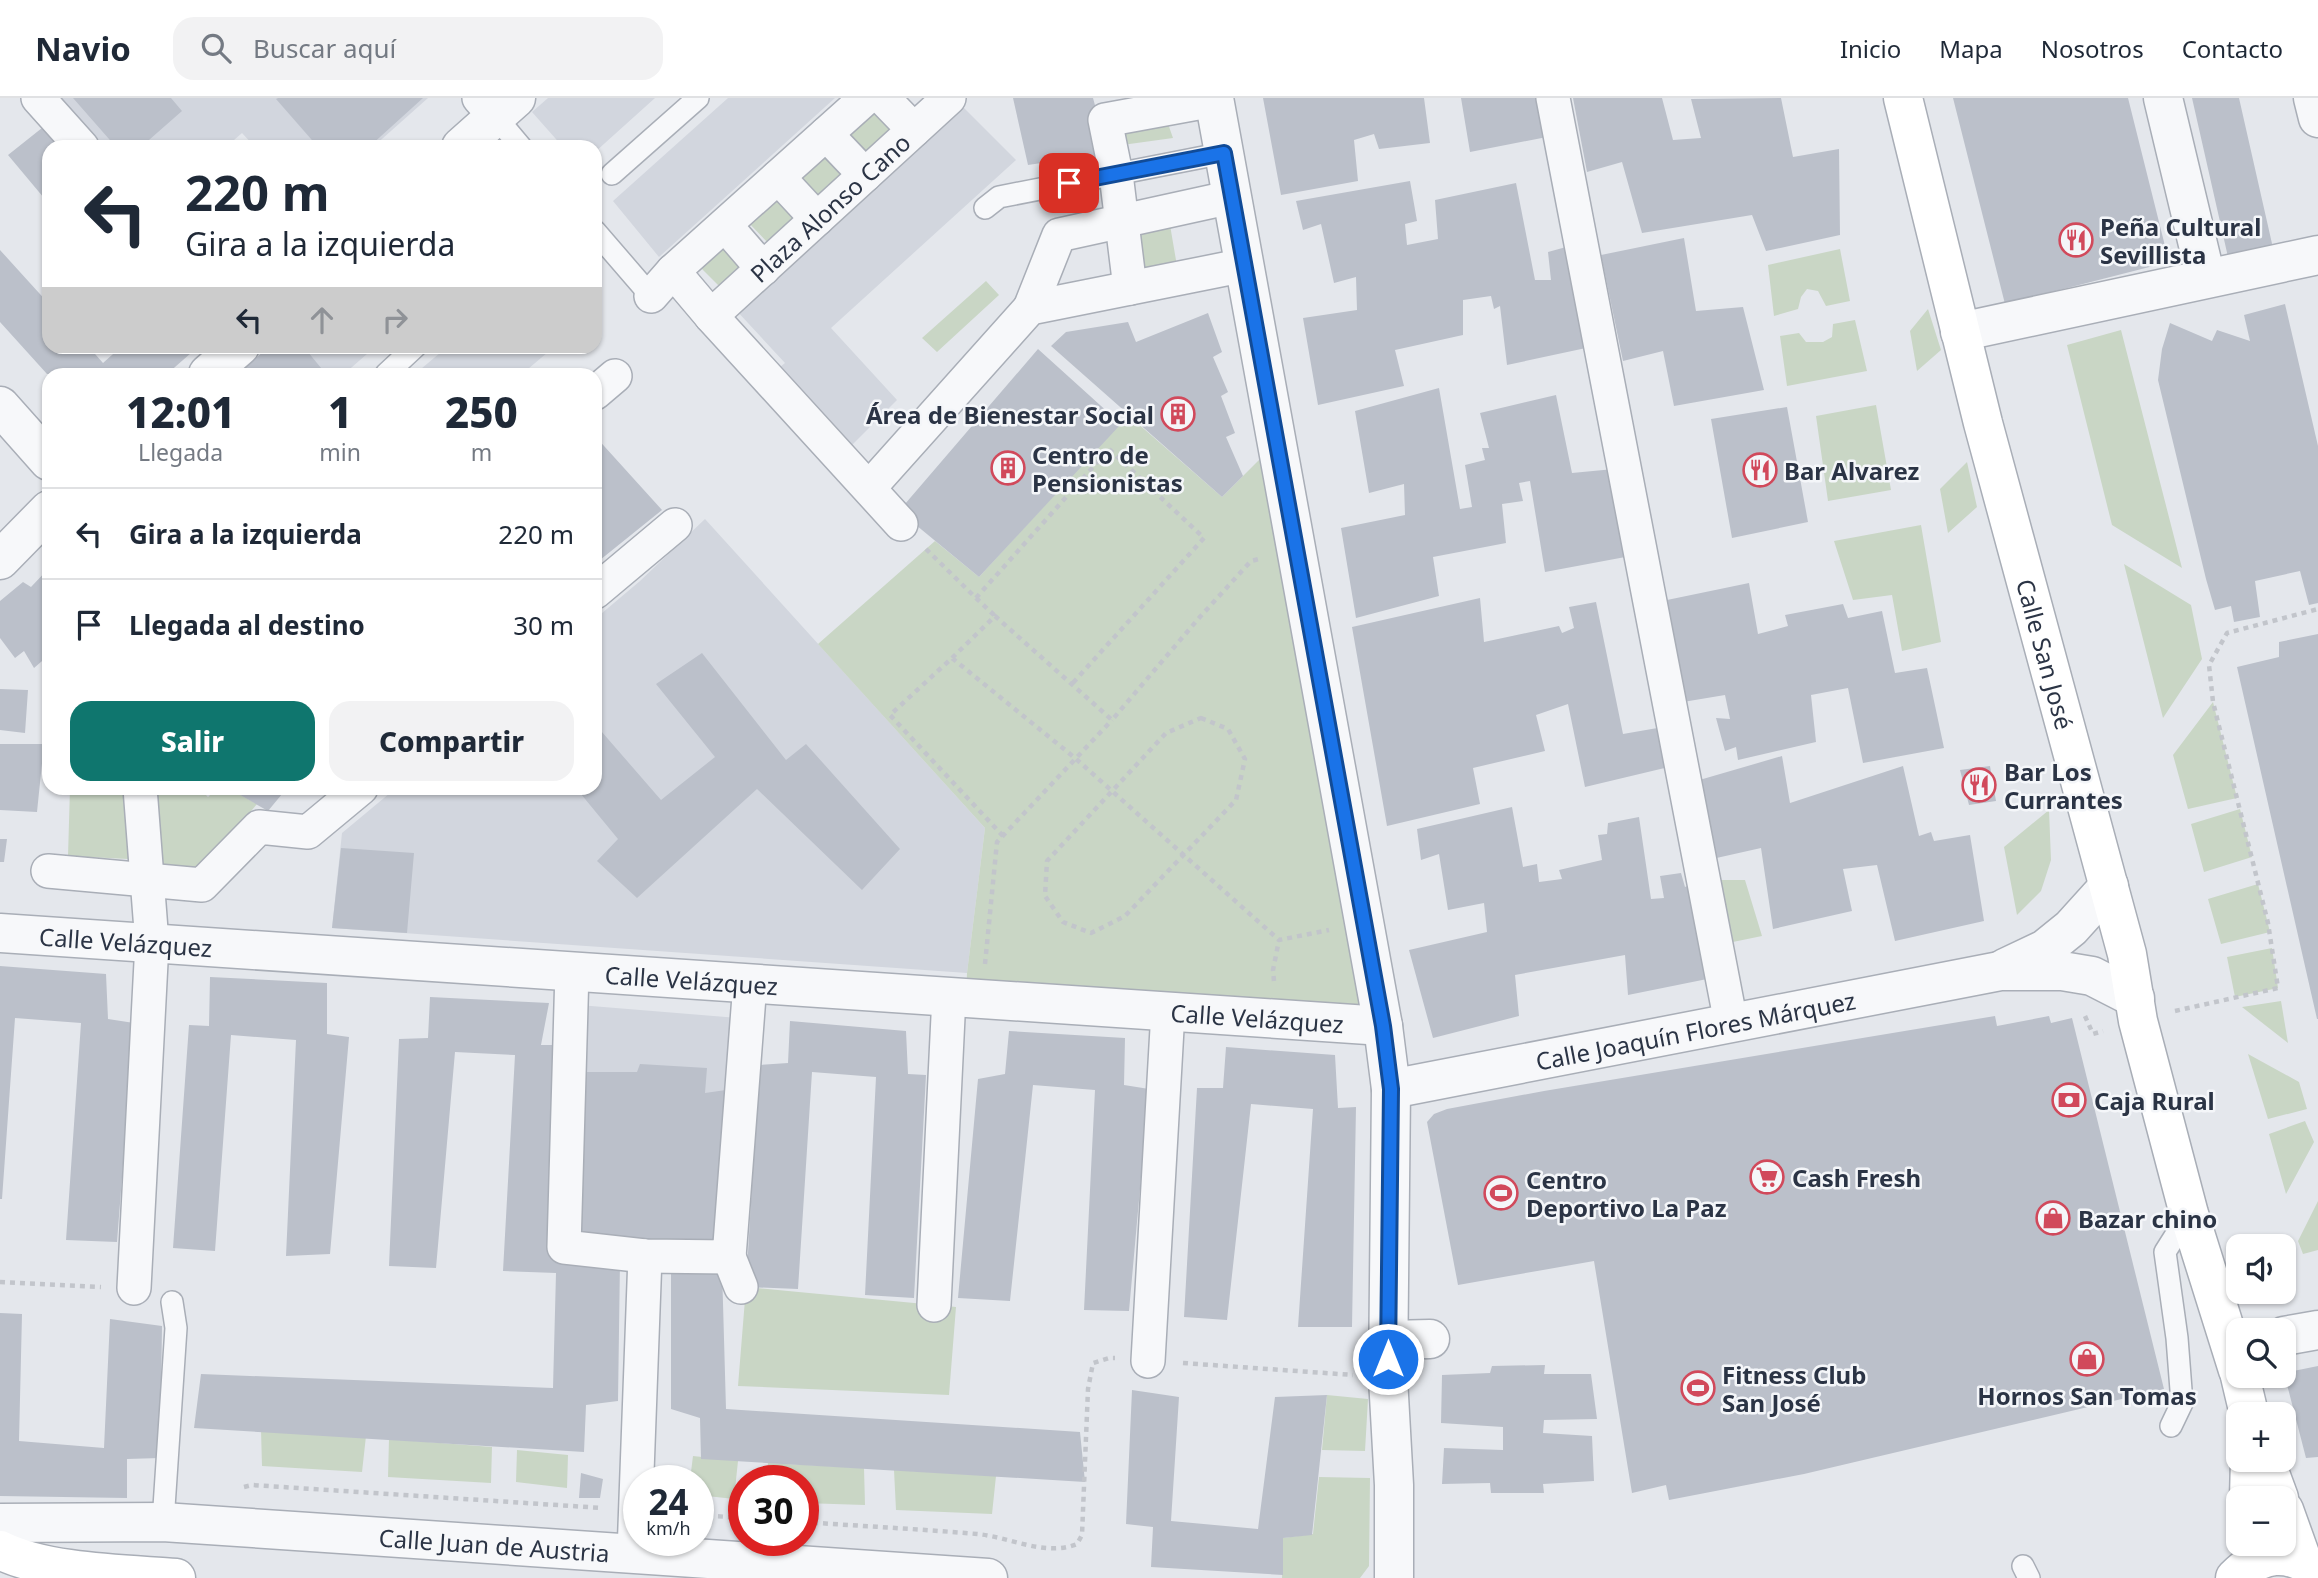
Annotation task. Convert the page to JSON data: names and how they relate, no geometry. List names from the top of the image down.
{
  "streets": {
    "main road": ["Calle San José"],
    "street": [
      "Plaza Alonso Cano",
      "Calle Velázquez",
      "Calle Joaquín Flores Márquez",
      "Calle Juan de Austria"
    ]
  },
  "crossings": [
    ["Calle San José", "Calle Joaquín Flores Márquez"]
  ],
  "places": {
    "restaurant": ["Peña Cultural Sevillista", "Bar Alvarez", "Bar Los Currantes"],
    "building": ["Área de Bienestar Social", "Centro de Pensionistas"],
    "bank": ["Caja Rural"],
    "supermarket": ["Cash Fresh"],
    "sports": ["Centro Deportivo La Paz", "Fitness Club San José"],
    "shop": ["Bazar chino", "Hornos San Tomas"]
  },
  "page": {
    "header": "Navio",
    "search": "Buscar aquí",
    "nav": [
      "Inicio",
      "Mapa",
      "Nosotros",
      "Contacto"
    ],
    "turn": ["220 m", "Gira a la izquierda"],
    "eta": [
      "12:01",
      "Llegada",
      "1",
      "min",
      "250",
      "m"
    ],
    "list": [
      {
        "name": "Gira a la izquierda",
        "value": "220 m"
      },
      {
        "name": "Llegada al destino",
        "value": "30 m"
      }
    ],
    "buttons": ["Salir", "Compartir"],
    "map_buttons": ["+", "−"],
    "speed": "24 km/h",
    "limit": "30"
  }
}
